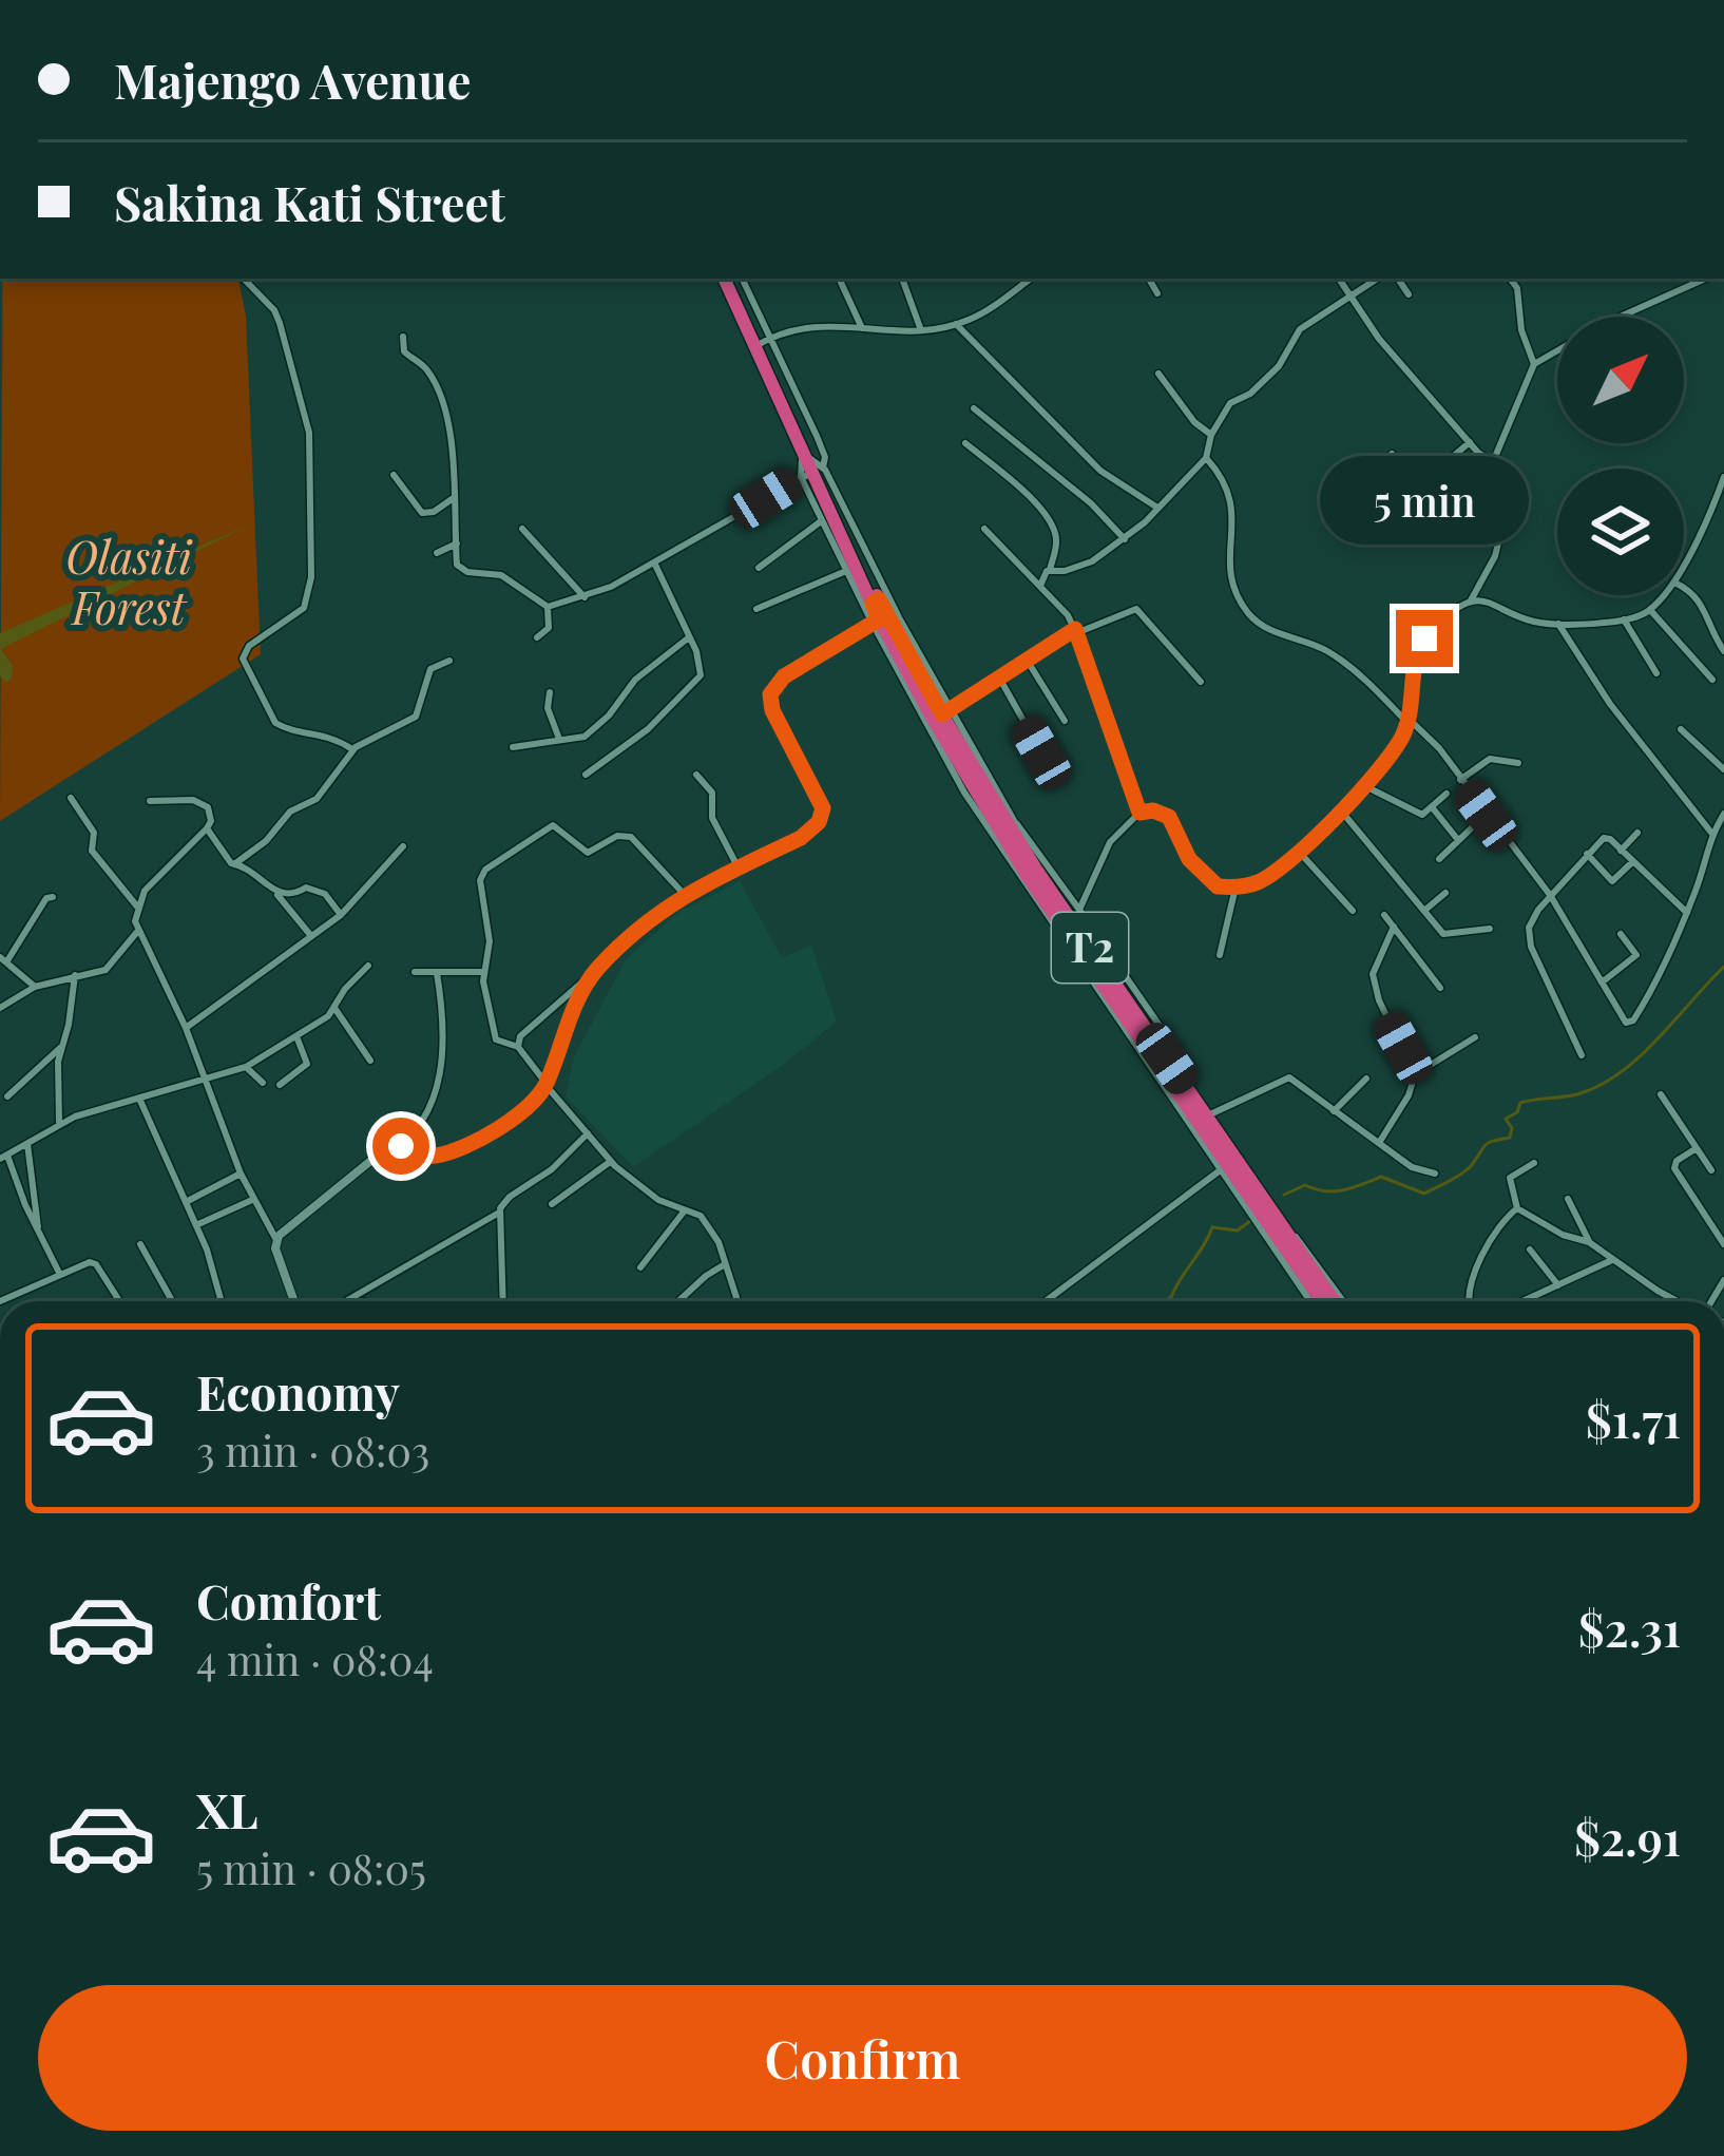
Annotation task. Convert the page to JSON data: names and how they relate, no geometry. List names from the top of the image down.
{
  "streets": {
    "highway": ["T2"]
  },
  "parks": ["Olasiti Forest"],
  "north": "top right",
  "page": {
    "banner": ["Majengo Avenue", "Sakina Kati Street"],
    "bubble": "5 min",
    "list": [
      {
        "name": "Economy",
        "note": "3 min · 08:03",
        "value": "$1.71"
      },
      {
        "name": "Comfort",
        "note": "4 min · 08:04",
        "value": "$2.31"
      },
      {
        "name": "XL",
        "note": "5 min · 08:05",
        "value": "$2.91"
      }
    ],
    "buttons": "Confirm"
  }
}
